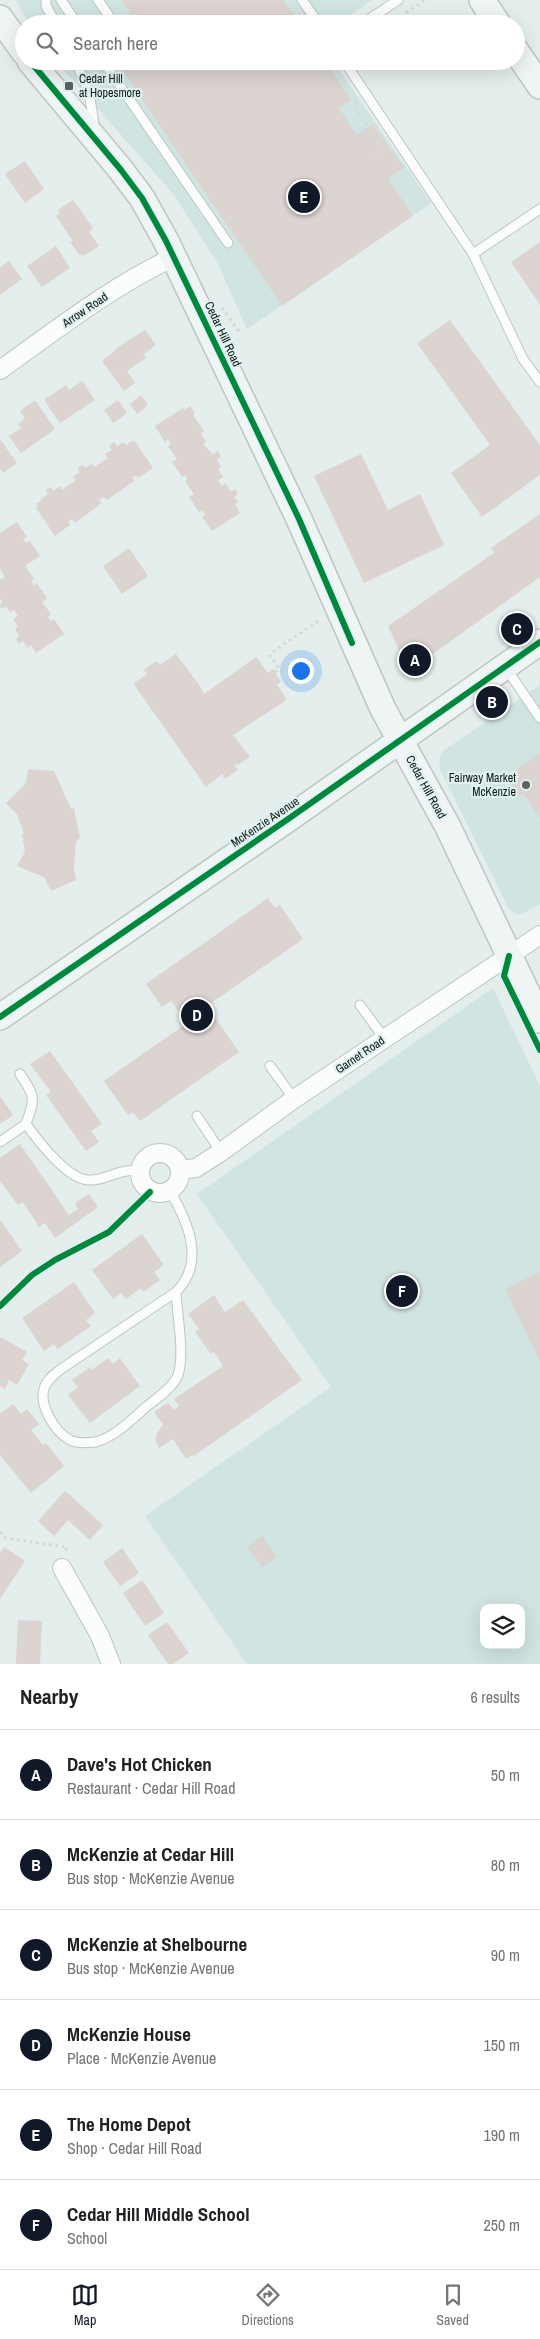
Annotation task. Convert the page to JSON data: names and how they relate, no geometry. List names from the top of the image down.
{
  "streets": {
    "street": [
      "Arrow Road",
      "Cedar Hill Road",
      "McKenzie Avenue",
      "Garnet Road"
    ]
  },
  "crossings": [
    ["Arrow Road", "Cedar Hill Road"],
    ["Cedar Hill Road", "McKenzie Avenue"],
    ["Cedar Hill Road", "Garnet Road"]
  ],
  "places": {
    "transit": ["Cedar Hill at Hopesmore"],
    "other": ["Fairway Market McKenzie"]
  },
  "page": {
    "search": "Search here",
    "pins": [
      "E",
      "C",
      "A",
      "B",
      "D",
      "F"
    ],
    "heading": ["Nearby", "6 results"],
    "list": [
      {
        "mark": "A",
        "name": "Dave's Hot Chicken",
        "note": "Restaurant · Cedar Hill Road",
        "value": "50 m"
      },
      {
        "mark": "B",
        "name": "McKenzie at Cedar Hill",
        "note": "Bus stop · McKenzie Avenue",
        "value": "80 m"
      },
      {
        "mark": "C",
        "name": "McKenzie at Shelbourne",
        "note": "Bus stop · McKenzie Avenue",
        "value": "90 m"
      },
      {
        "mark": "D",
        "name": "McKenzie House",
        "note": "Place · McKenzie Avenue",
        "value": "150 m"
      },
      {
        "mark": "E",
        "name": "The Home Depot",
        "note": "Shop · Cedar Hill Road",
        "value": "190 m"
      },
      {
        "mark": "F",
        "name": "Cedar Hill Middle School",
        "note": "School",
        "value": "250 m"
      }
    ],
    "nav": ["Map", "Directions", "Saved"]
  }
}
